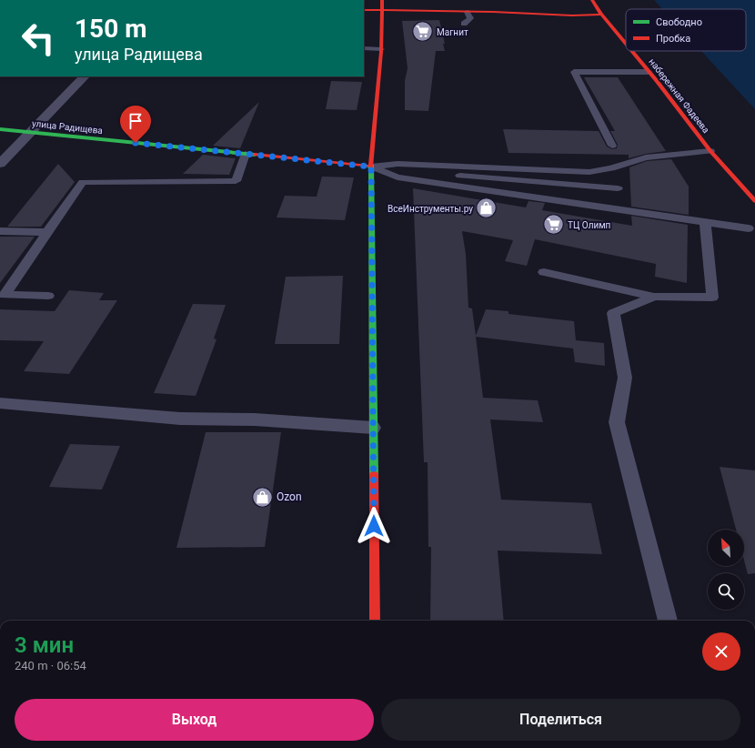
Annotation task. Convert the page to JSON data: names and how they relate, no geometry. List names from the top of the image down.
{
  "streets": {
    "street": ["набережная Фадеева", "улица Радищева"]
  },
  "places": {
    "supermarket": ["Магнит", "ТЦ Олимп"],
    "shop": ["ВсеИнструменты.ру", "Ozon"]
  },
  "legend": ["Свободно", "Пробка"],
  "north": "top left",
  "page": {
    "turn": ["150 m", "улица Радищева"],
    "heading": ["3 мин", "240 m · 06:54"],
    "buttons": ["Выход", "Поделиться"]
  }
}
